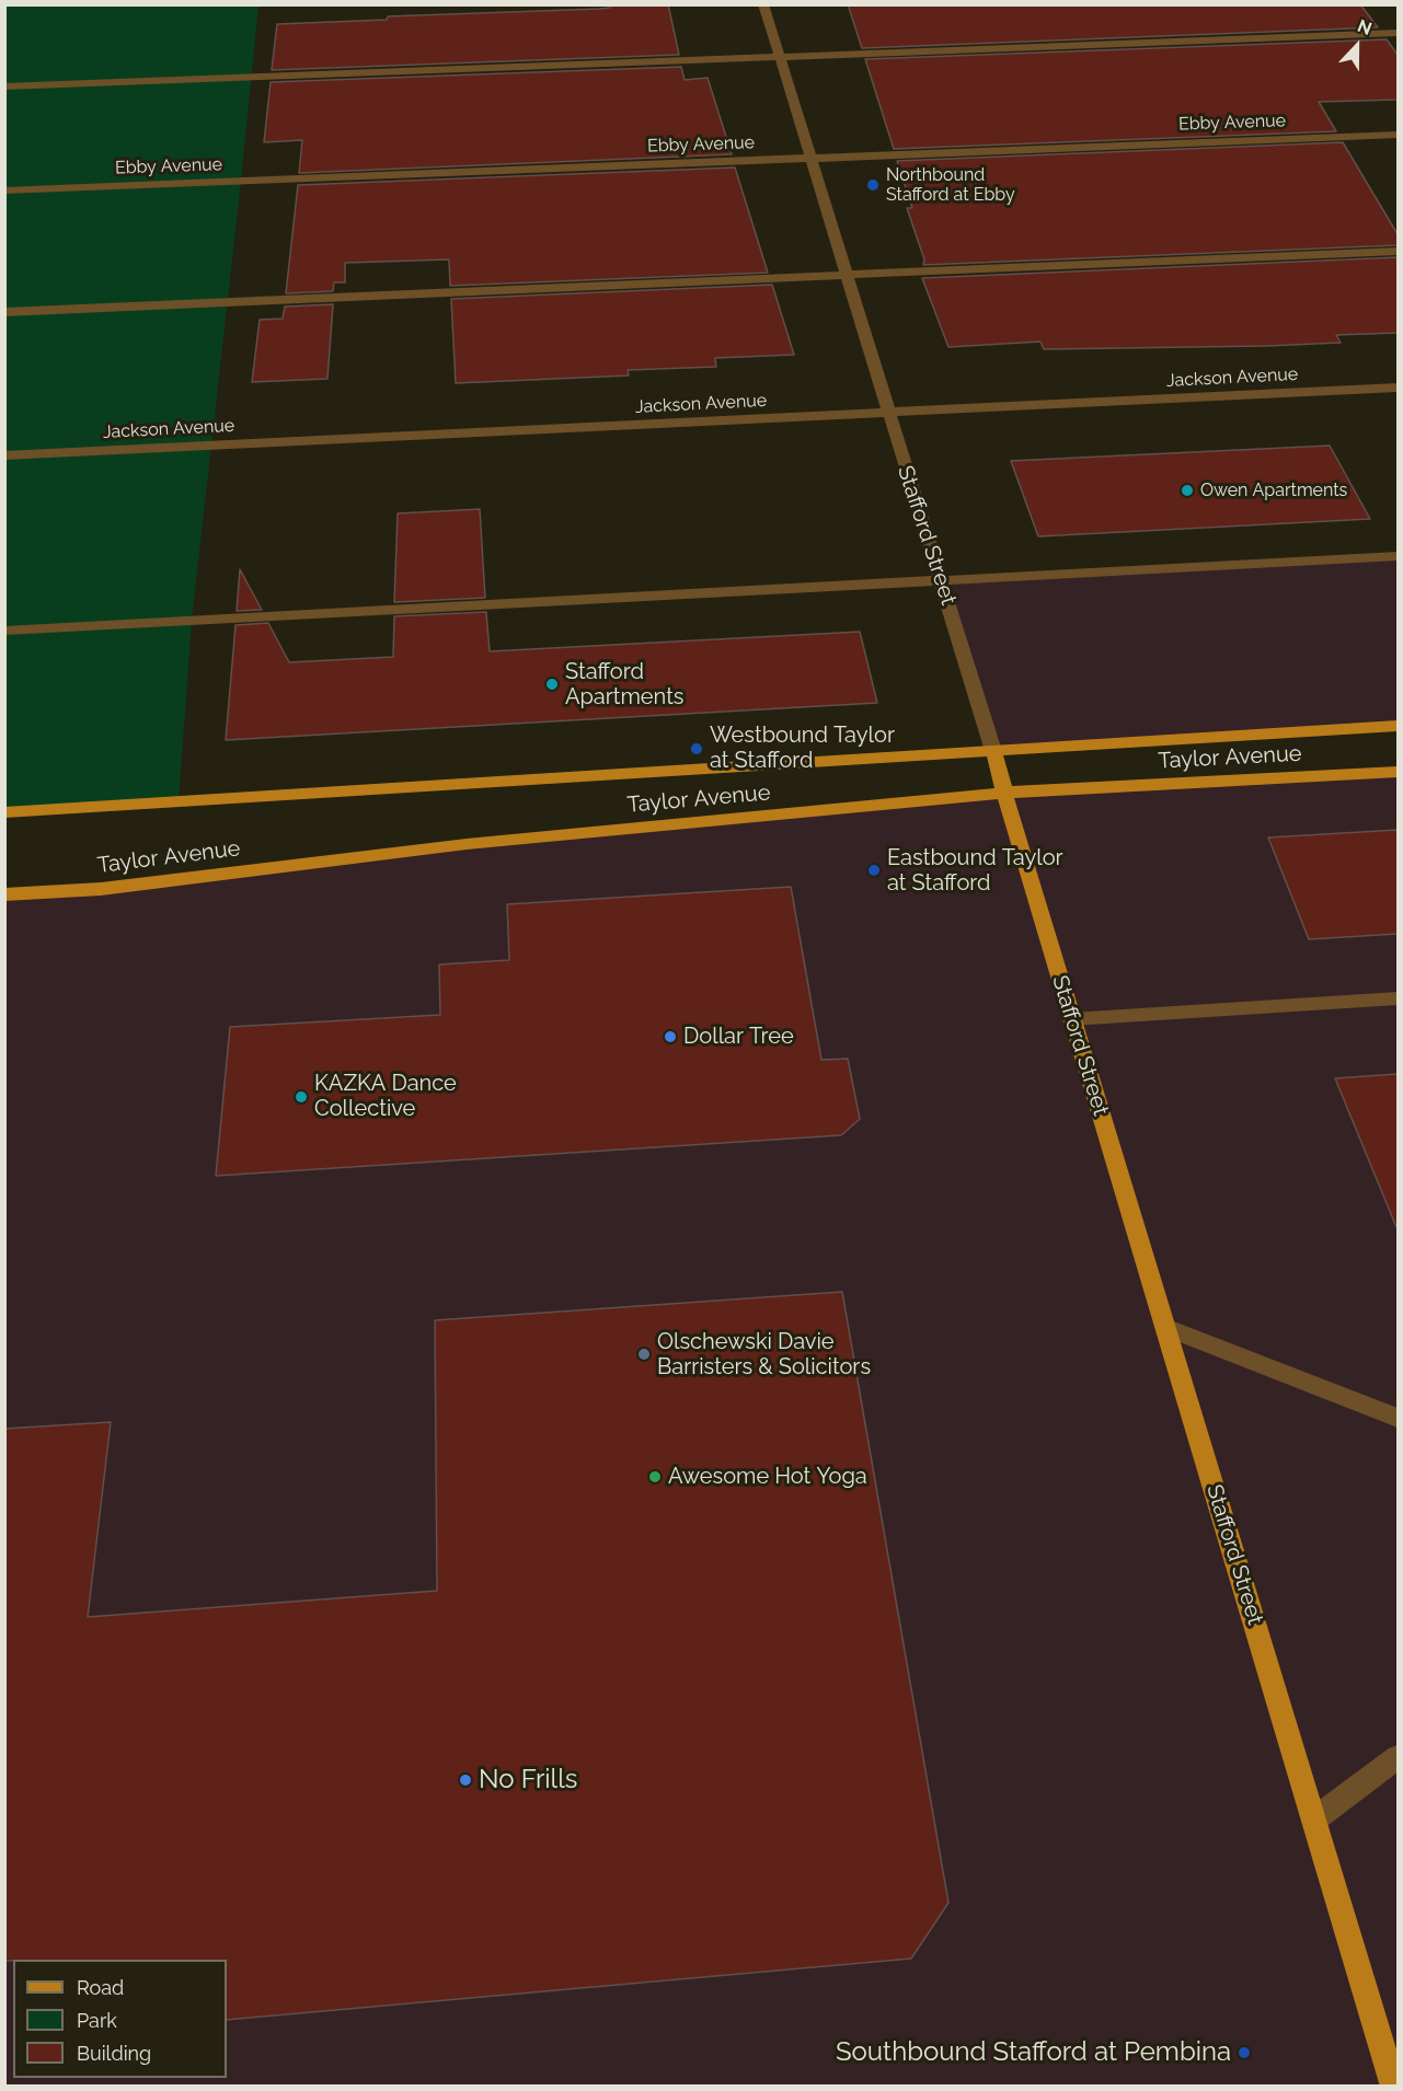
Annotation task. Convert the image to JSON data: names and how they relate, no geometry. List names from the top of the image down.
{
  "streets": {
    "main road": ["Stafford Street", "Taylor Avenue"],
    "street": ["Ebby Avenue", "Jackson Avenue"]
  },
  "crossings": [
    ["Ebby Avenue", "Stafford Street"],
    ["Jackson Avenue", "Stafford Street"],
    ["Stafford Street", "Taylor Avenue"]
  ],
  "places": [
    "Northbound Stafford at Ebby",
    "Owen Apartments",
    "Stafford Apartments",
    "Westbound Taylor at Stafford",
    "Eastbound Taylor at Stafford",
    "Dollar Tree",
    "KAZKA Dance Collective",
    "Olschewski Davie Barristers & Solicitors",
    "Awesome Hot Yoga",
    "No Frills",
    "Southbound Stafford at Pembina"
  ],
  "legend": ["Road", "Park", "Building"],
  "north": "top"
}
